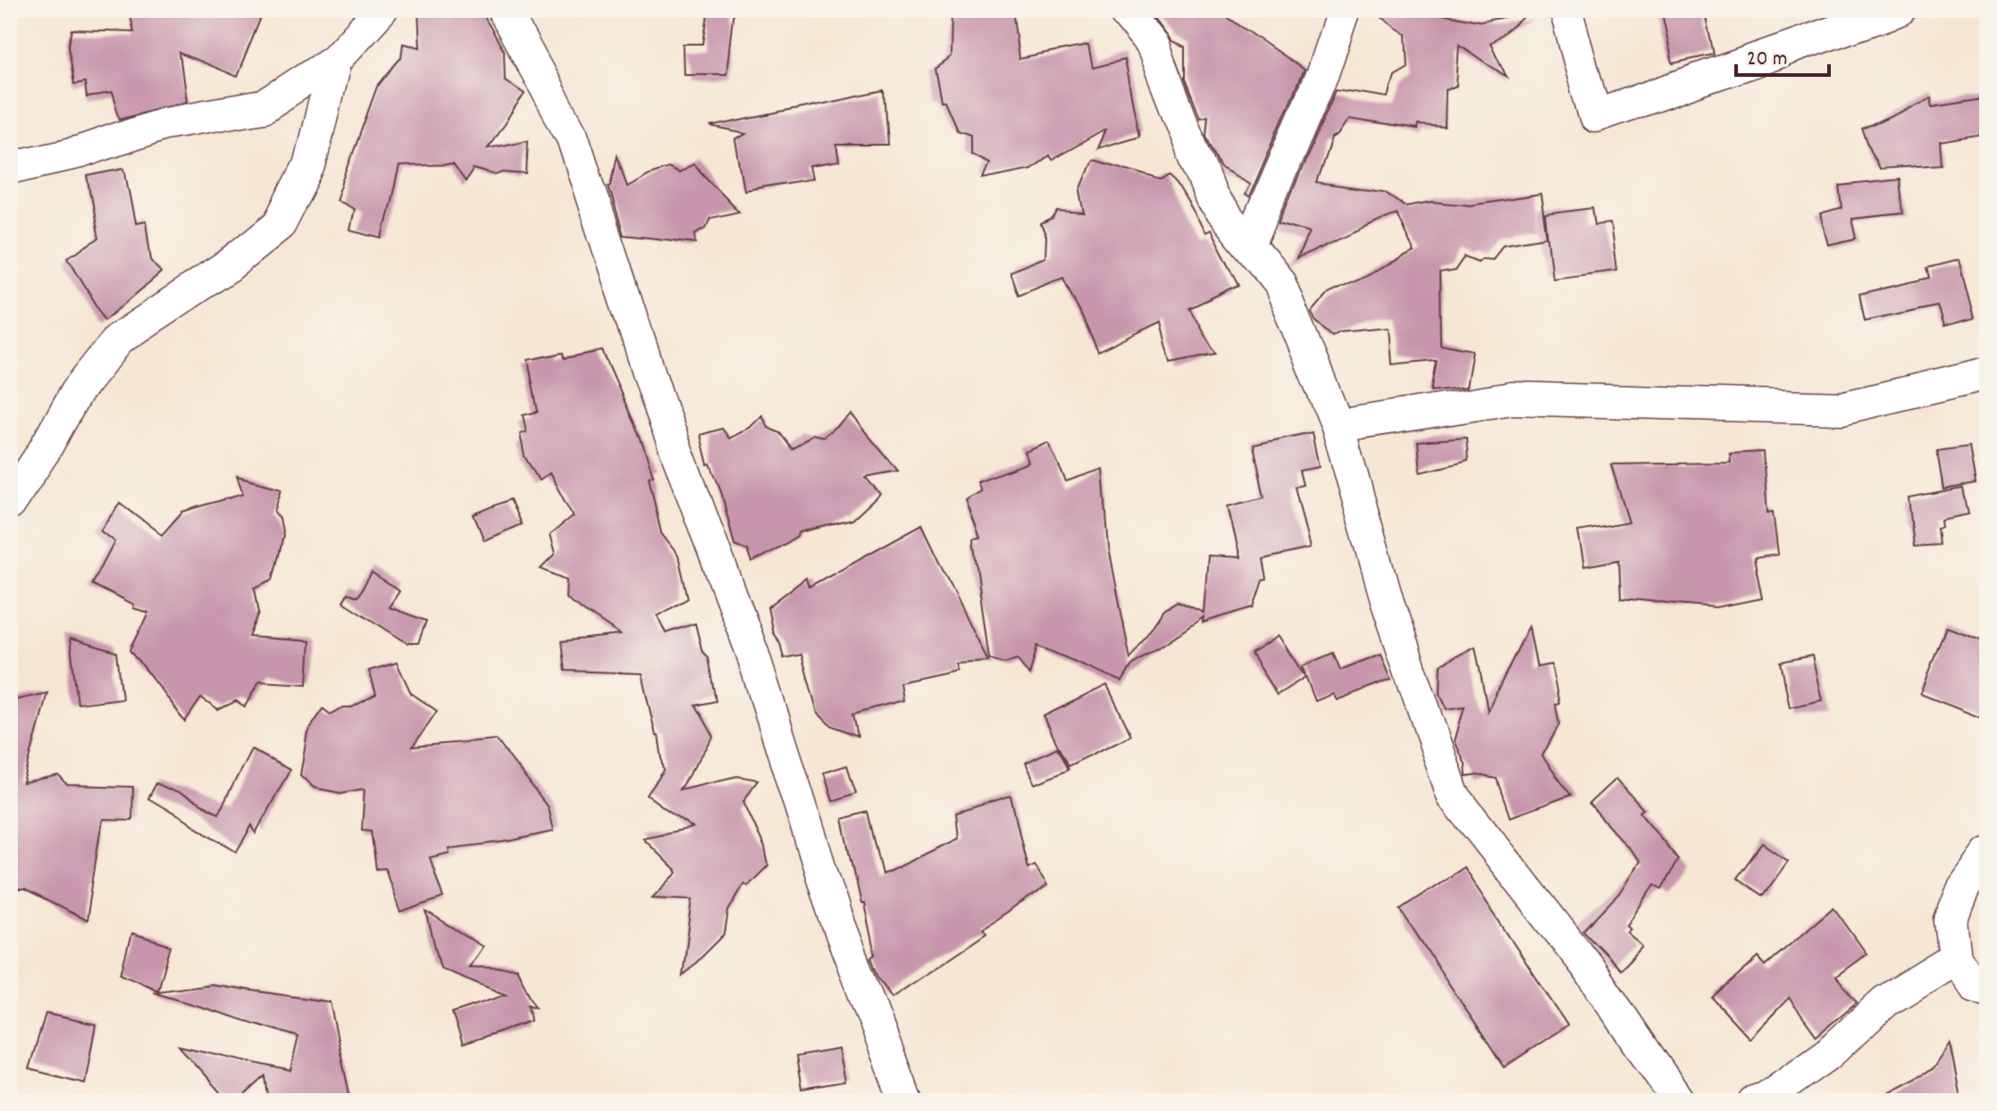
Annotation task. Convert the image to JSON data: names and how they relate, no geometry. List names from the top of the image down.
{
  "scale_bar": "20 m"
}
